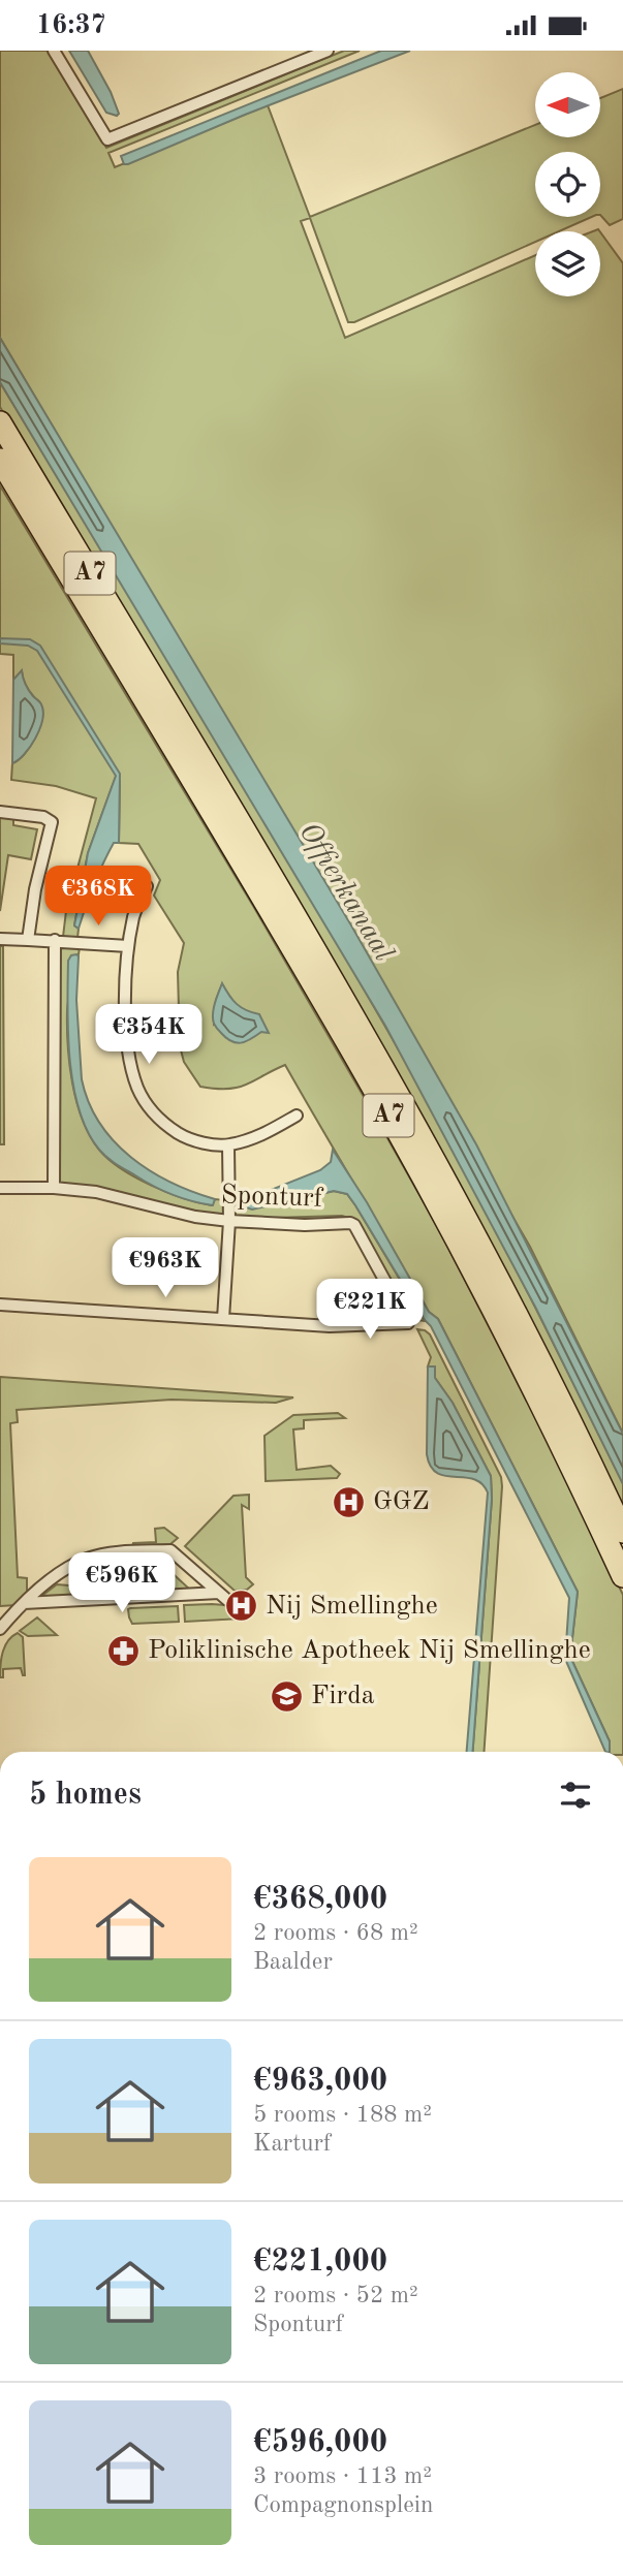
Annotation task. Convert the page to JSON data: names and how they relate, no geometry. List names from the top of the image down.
{
  "streets": {
    "highway": ["A7"],
    "street": ["Sponturf"]
  },
  "water": ["Offierkanaal"],
  "places": {
    "hospital": ["GGZ", "Nij Smellinghe"],
    "pharmacy": ["Poliklinische Apotheek Nij Smellinghe"],
    "school or university": ["Firda"]
  },
  "north": "left",
  "page": {
    "status": "16:37",
    "price": [
      "€368K",
      "€354K",
      "€963K",
      "€221K",
      "€596K"
    ],
    "heading": "5 homes",
    "list": [
      {
        "name": "€368,000",
        "note": "2 rooms · 68 m² · Baalder"
      },
      {
        "name": "€963,000",
        "note": "5 rooms · 188 m² · Karturf"
      },
      {
        "name": "€221,000",
        "note": "2 rooms · 52 m² · Sponturf"
      },
      {
        "name": "€596,000",
        "note": "3 rooms · 113 m² · Compagnonsplein"
      }
    ]
  }
}
